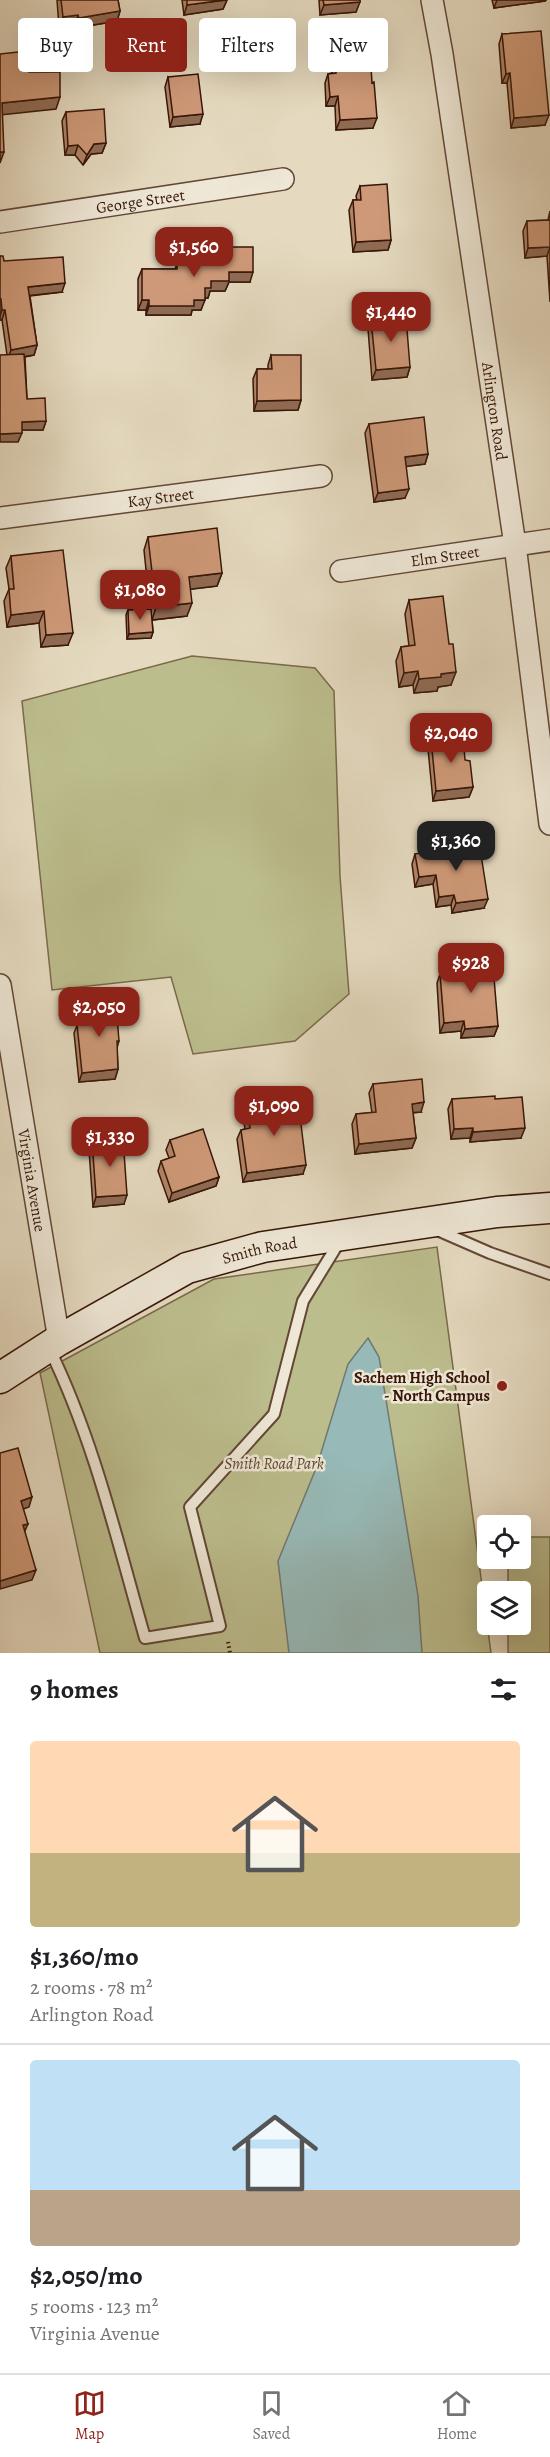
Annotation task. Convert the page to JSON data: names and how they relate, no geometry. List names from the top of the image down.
{
  "streets": {
    "street": [
      "George Street",
      "Arlington Road",
      "Kay Street",
      "Elm Street",
      "Virginia Avenue",
      "Smith Road"
    ]
  },
  "crossings": [
    ["Arlington Road", "Elm Street"],
    ["Virginia Avenue", "Smith Road"]
  ],
  "parks": ["Smith Road Park"],
  "places": ["Sachem High School - North Campus"],
  "page": {
    "chip": [
      "Buy",
      "Rent",
      "Filters",
      "New"
    ],
    "price": [
      "$1,560",
      "$1,440",
      "$1,080",
      "$2,040",
      "$1,360",
      "$928",
      "$2,050",
      "$1,090",
      "$1,330"
    ],
    "heading": "9 homes",
    "list": [
      {
        "name": "$1,360/mo",
        "note": "2 rooms · 78 m² · Arlington Road"
      },
      {
        "name": "$2,050/mo",
        "note": "5 rooms · 123 m² · Virginia Avenue"
      }
    ],
    "tabs": ["Map", "Saved", "Home"]
  }
}
